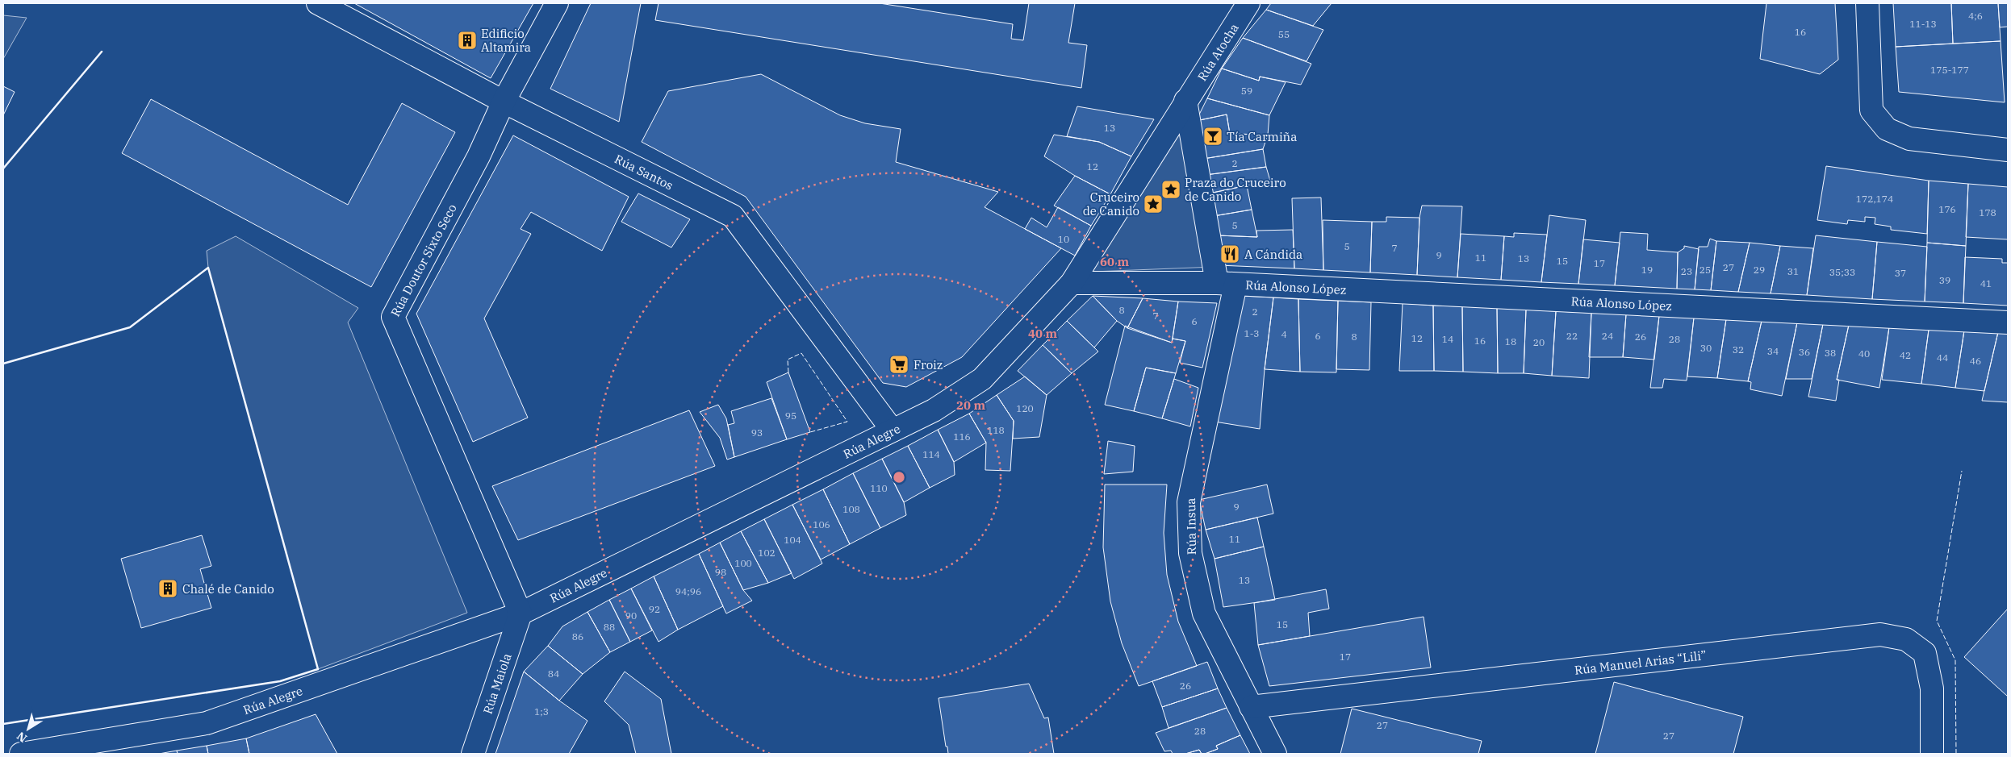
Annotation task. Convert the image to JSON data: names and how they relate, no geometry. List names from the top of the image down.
{
  "streets": {
    "street": [
      "Rúa Atocha",
      "Rúa Santos",
      "Rúa Doutor Sixto Seco",
      "Rúa Alonso López",
      "Rúa Alegre",
      "Rúa Insua",
      "Rúa Manuel Arias “Lili”",
      "Rúa Maiola"
    ]
  },
  "crossings": [
    ["Rúa Santos", "Rúa Doutor Sixto Seco"],
    ["Rúa Santos", "Rúa Alegre"],
    ["Rúa Doutor Sixto Seco", "Rúa Alegre"],
    ["Rúa Doutor Sixto Seco", "Rúa Maiola"],
    ["Rúa Alonso López", "Rúa Insua"],
    ["Rúa Alegre", "Rúa Maiola"],
    ["Rúa Insua", "Rúa Manuel Arias “Lili”"]
  ],
  "places": {
    "building": ["Edificio Altamira", "Chalé de Canido"],
    "bar": ["Tía Carmiña"],
    "place": ["Praza do Cruceiro de Canido", "Cruceiro de Canido"],
    "restaurant": ["A Cándida"],
    "supermarket": ["Froiz"]
  },
  "house_numbers": [
    "4;6",
    "11-13",
    "16",
    "55",
    "175-177",
    "59",
    "13",
    "2",
    "12",
    "172,174",
    "176",
    "178",
    "5",
    "10",
    "5",
    "7",
    "9",
    "11",
    "13",
    "15",
    "17",
    "27",
    "19",
    "25",
    "29",
    "23",
    "31",
    "35;33",
    "37",
    "39",
    "41",
    "8",
    "2",
    "7",
    "6",
    "1-3",
    "4",
    "6",
    "22",
    "24",
    "8",
    "26",
    "12",
    "14",
    "28",
    "16",
    "18",
    "20",
    "30",
    "32",
    "34",
    "36",
    "38",
    "40",
    "42",
    "44",
    "46",
    "120",
    "95",
    "118",
    "93",
    "116",
    "114",
    "110",
    "9",
    "108",
    "106",
    "11",
    "104",
    "102",
    "100",
    "98",
    "13",
    "94;96",
    "92",
    "90",
    "15",
    "88",
    "86",
    "17",
    "84",
    "26",
    "1;3",
    "27",
    "28",
    "27"
  ],
  "north": "bottom left",
  "rings": ["60 m", "40 m", "20 m"]
}
